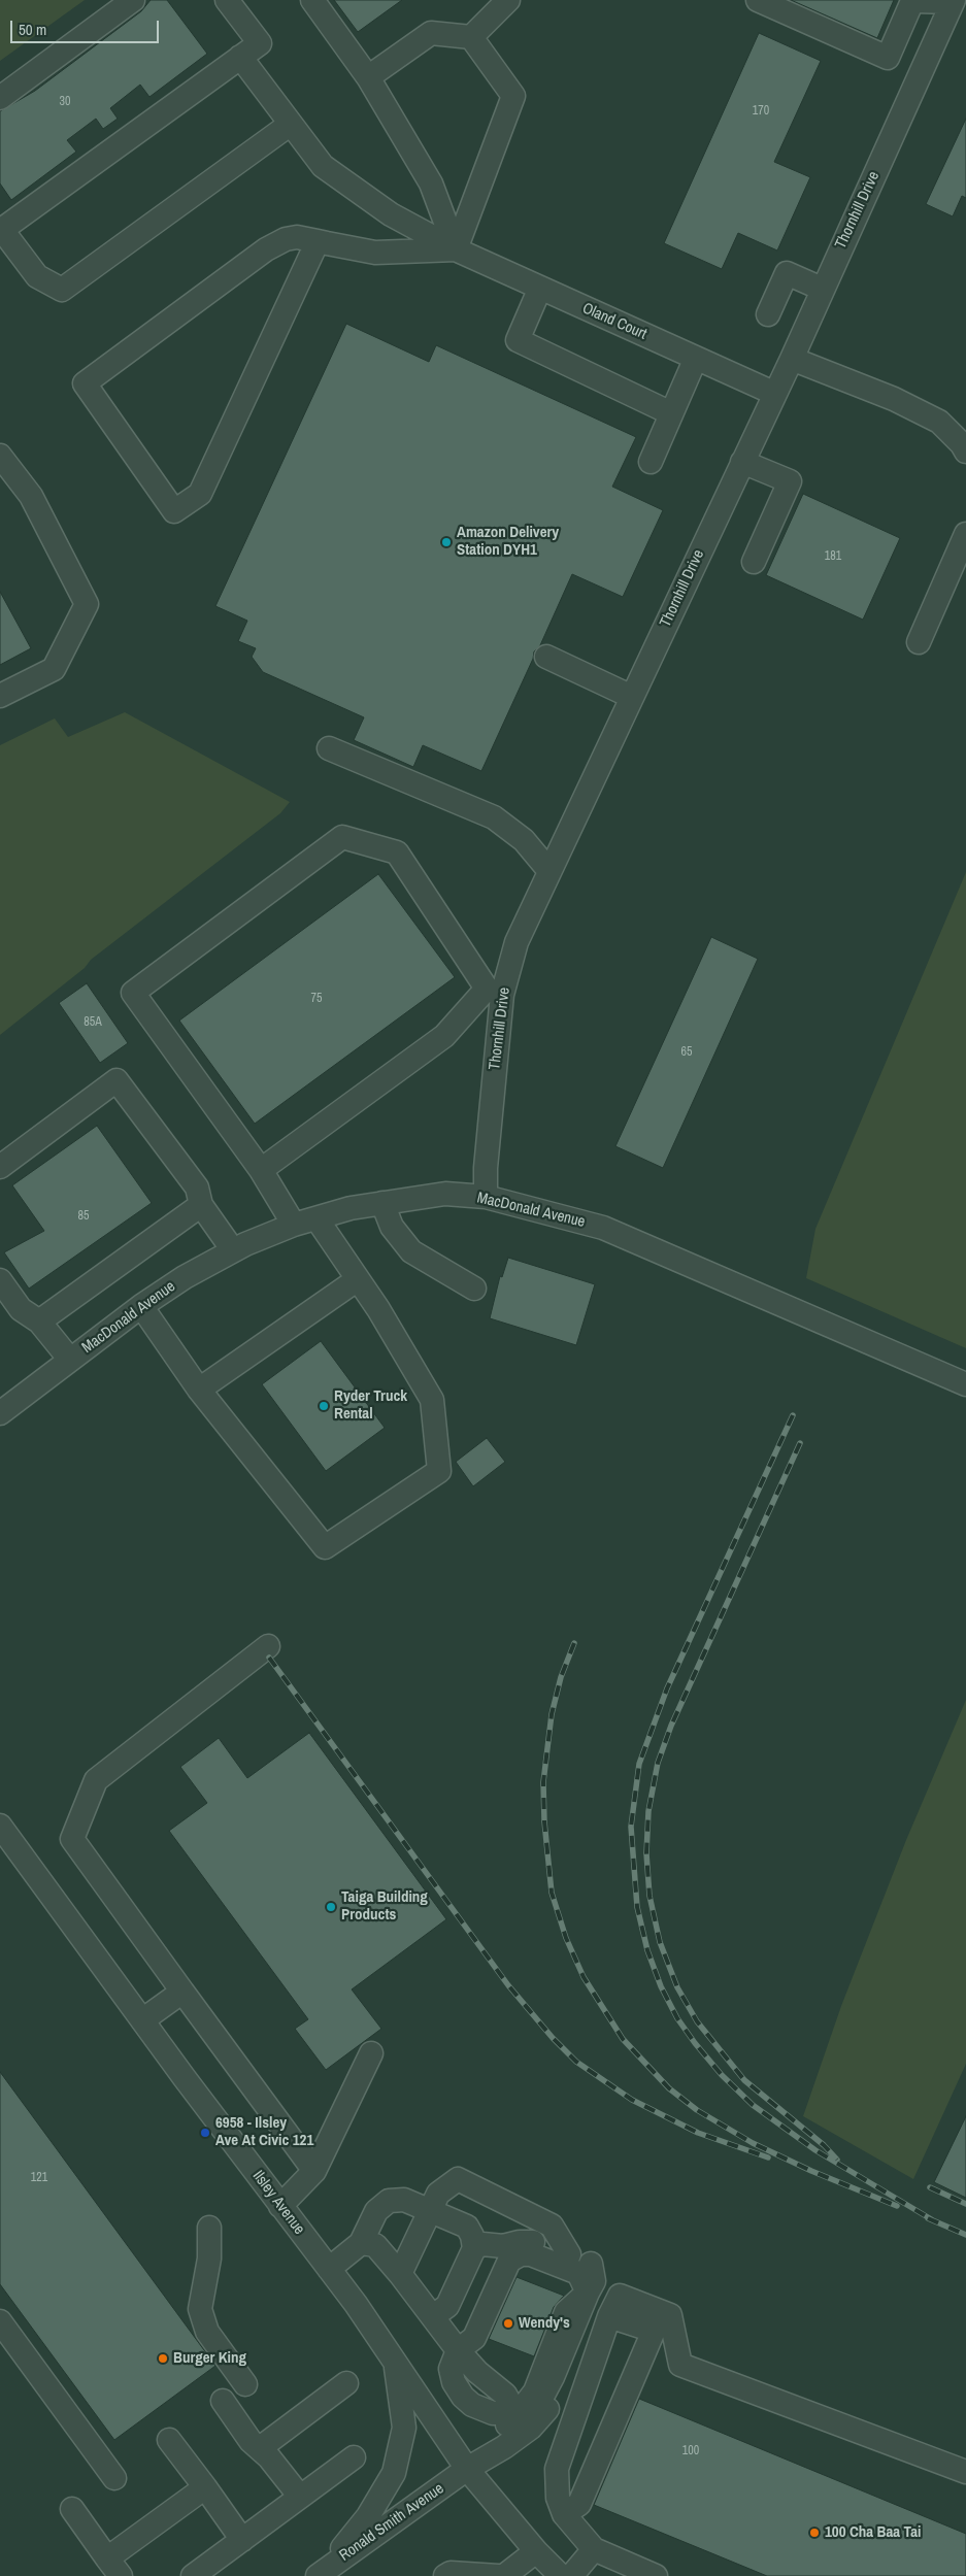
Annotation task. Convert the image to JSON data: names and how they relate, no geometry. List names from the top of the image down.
{
  "streets": {
    "street": [
      "Thornhill Drive",
      "Oland Court",
      "MacDonald Avenue",
      "Ilsley Avenue",
      "Ronald Smith Avenue"
    ]
  },
  "crossings": [
    ["Thornhill Drive", "Oland Court"],
    ["Thornhill Drive", "MacDonald Avenue"],
    ["Ilsley Avenue", "Ronald Smith Avenue"]
  ],
  "places": [
    "Amazon Delivery Station DYH1",
    "Ryder Truck Rental",
    "Taiga Building Products",
    "6958 - Ilsley Ave At Civic 121",
    "Wendy's",
    "Burger King",
    "100 Cha Baa Tai"
  ],
  "house_numbers": [
    "30",
    "170",
    "181",
    "75",
    "85A",
    "65",
    "85",
    "121",
    "100"
  ],
  "scale_bar": "50 m"
}
